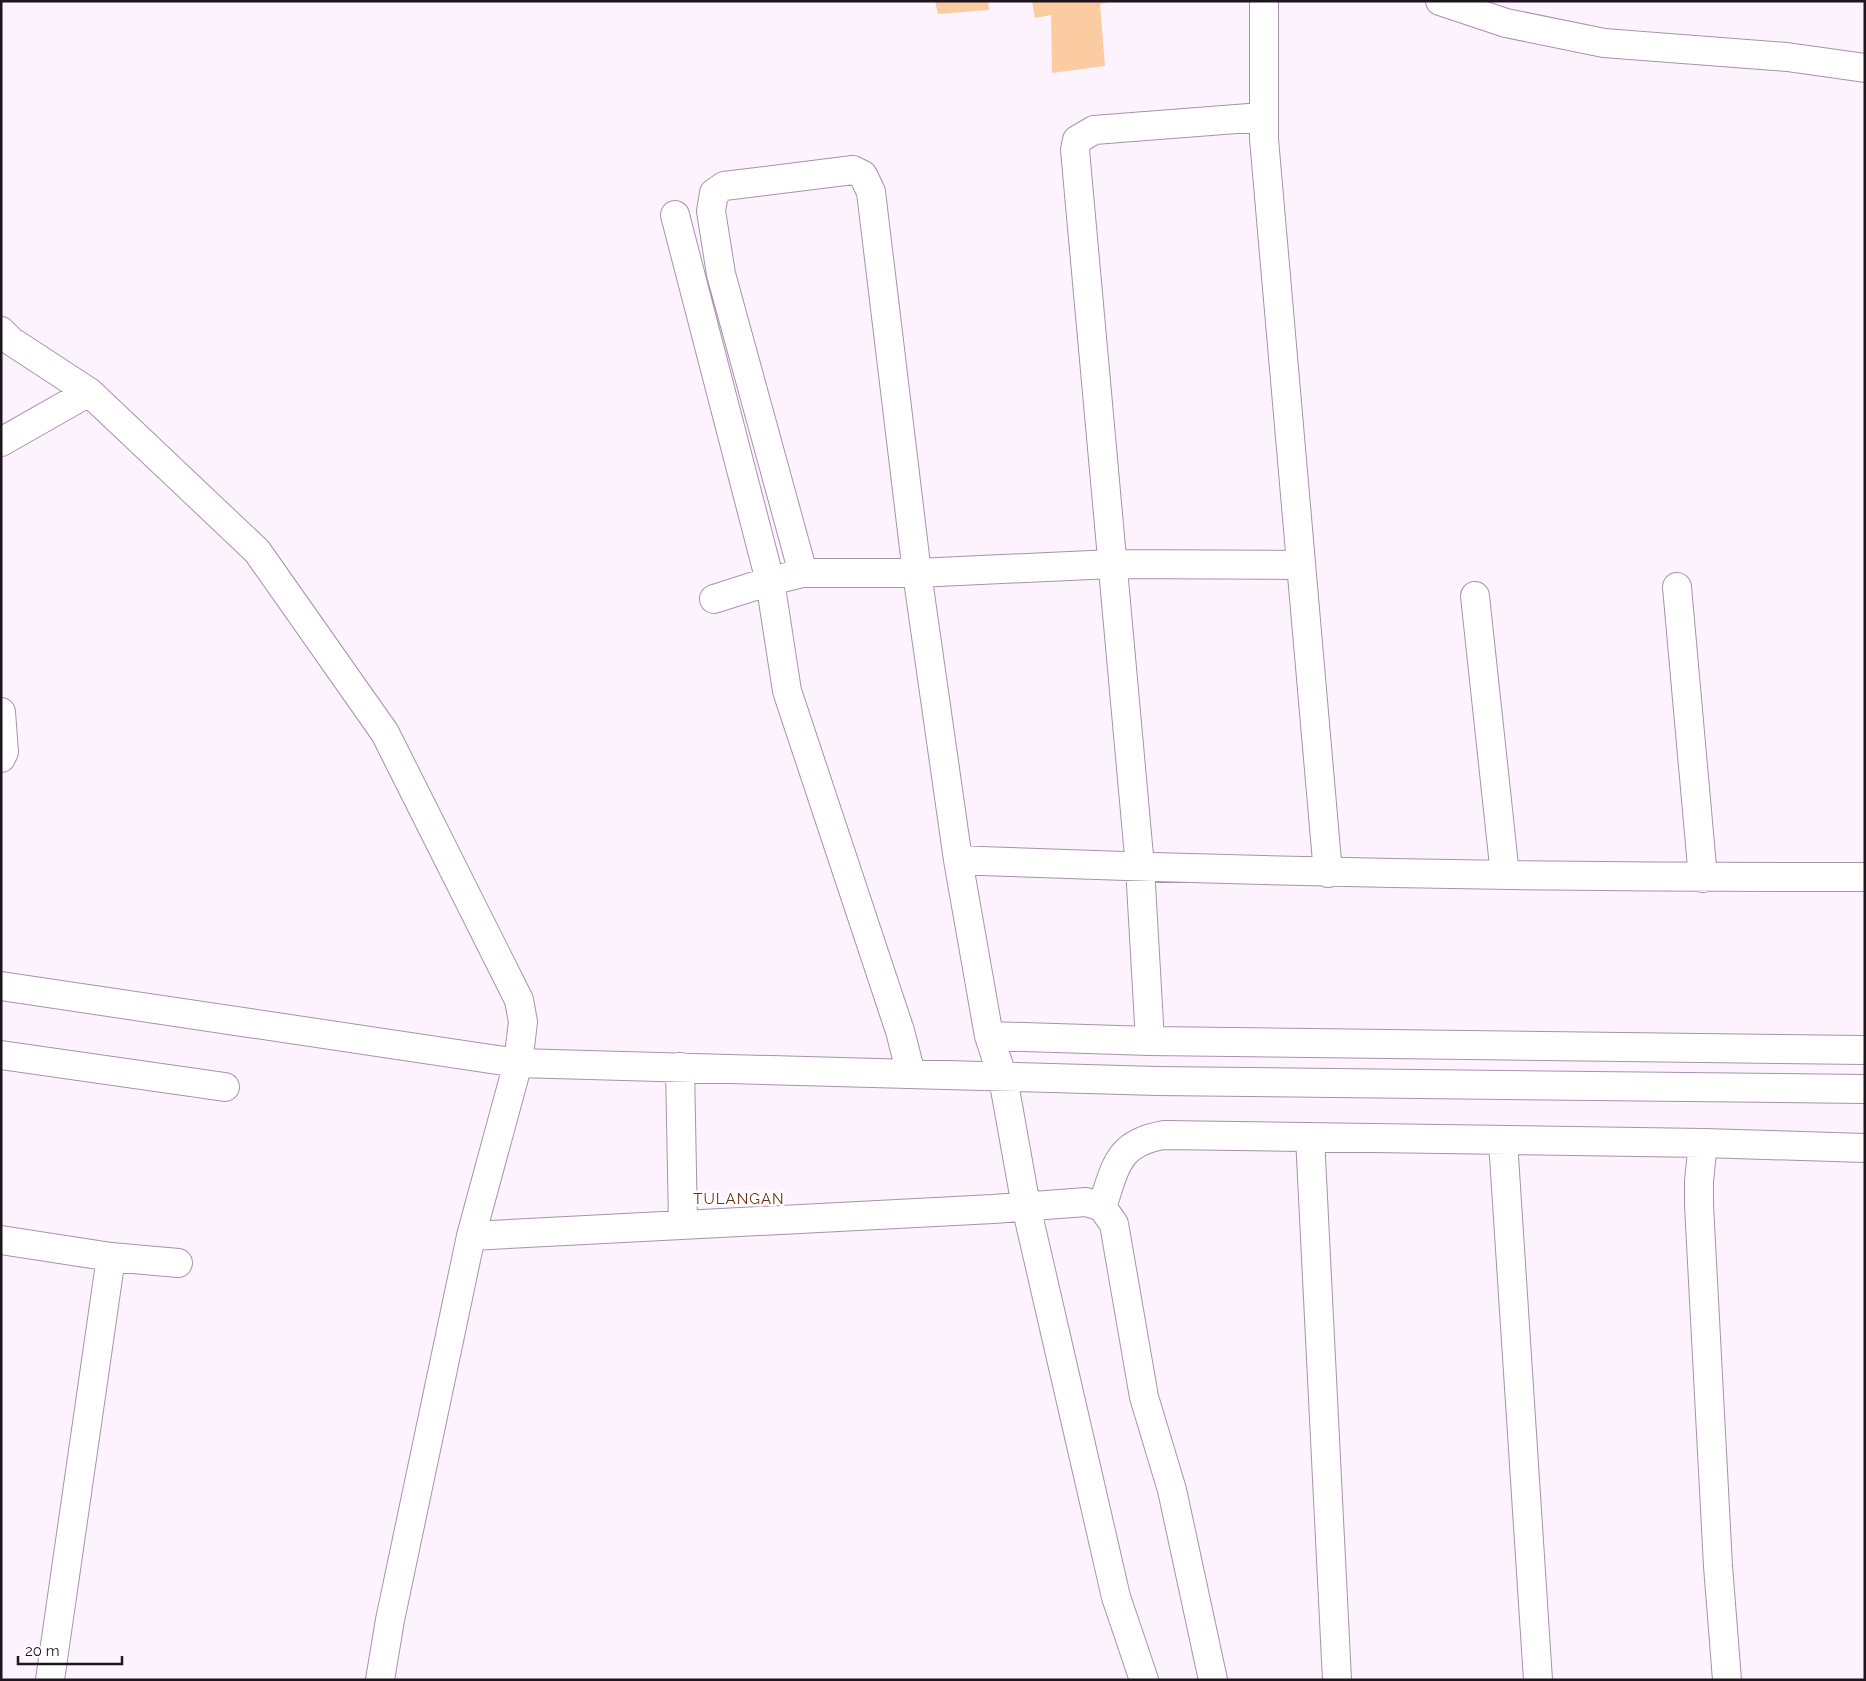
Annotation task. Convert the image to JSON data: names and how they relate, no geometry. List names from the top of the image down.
{
  "districts": ["TULANGAN"],
  "scale_bar": "20 m"
}
